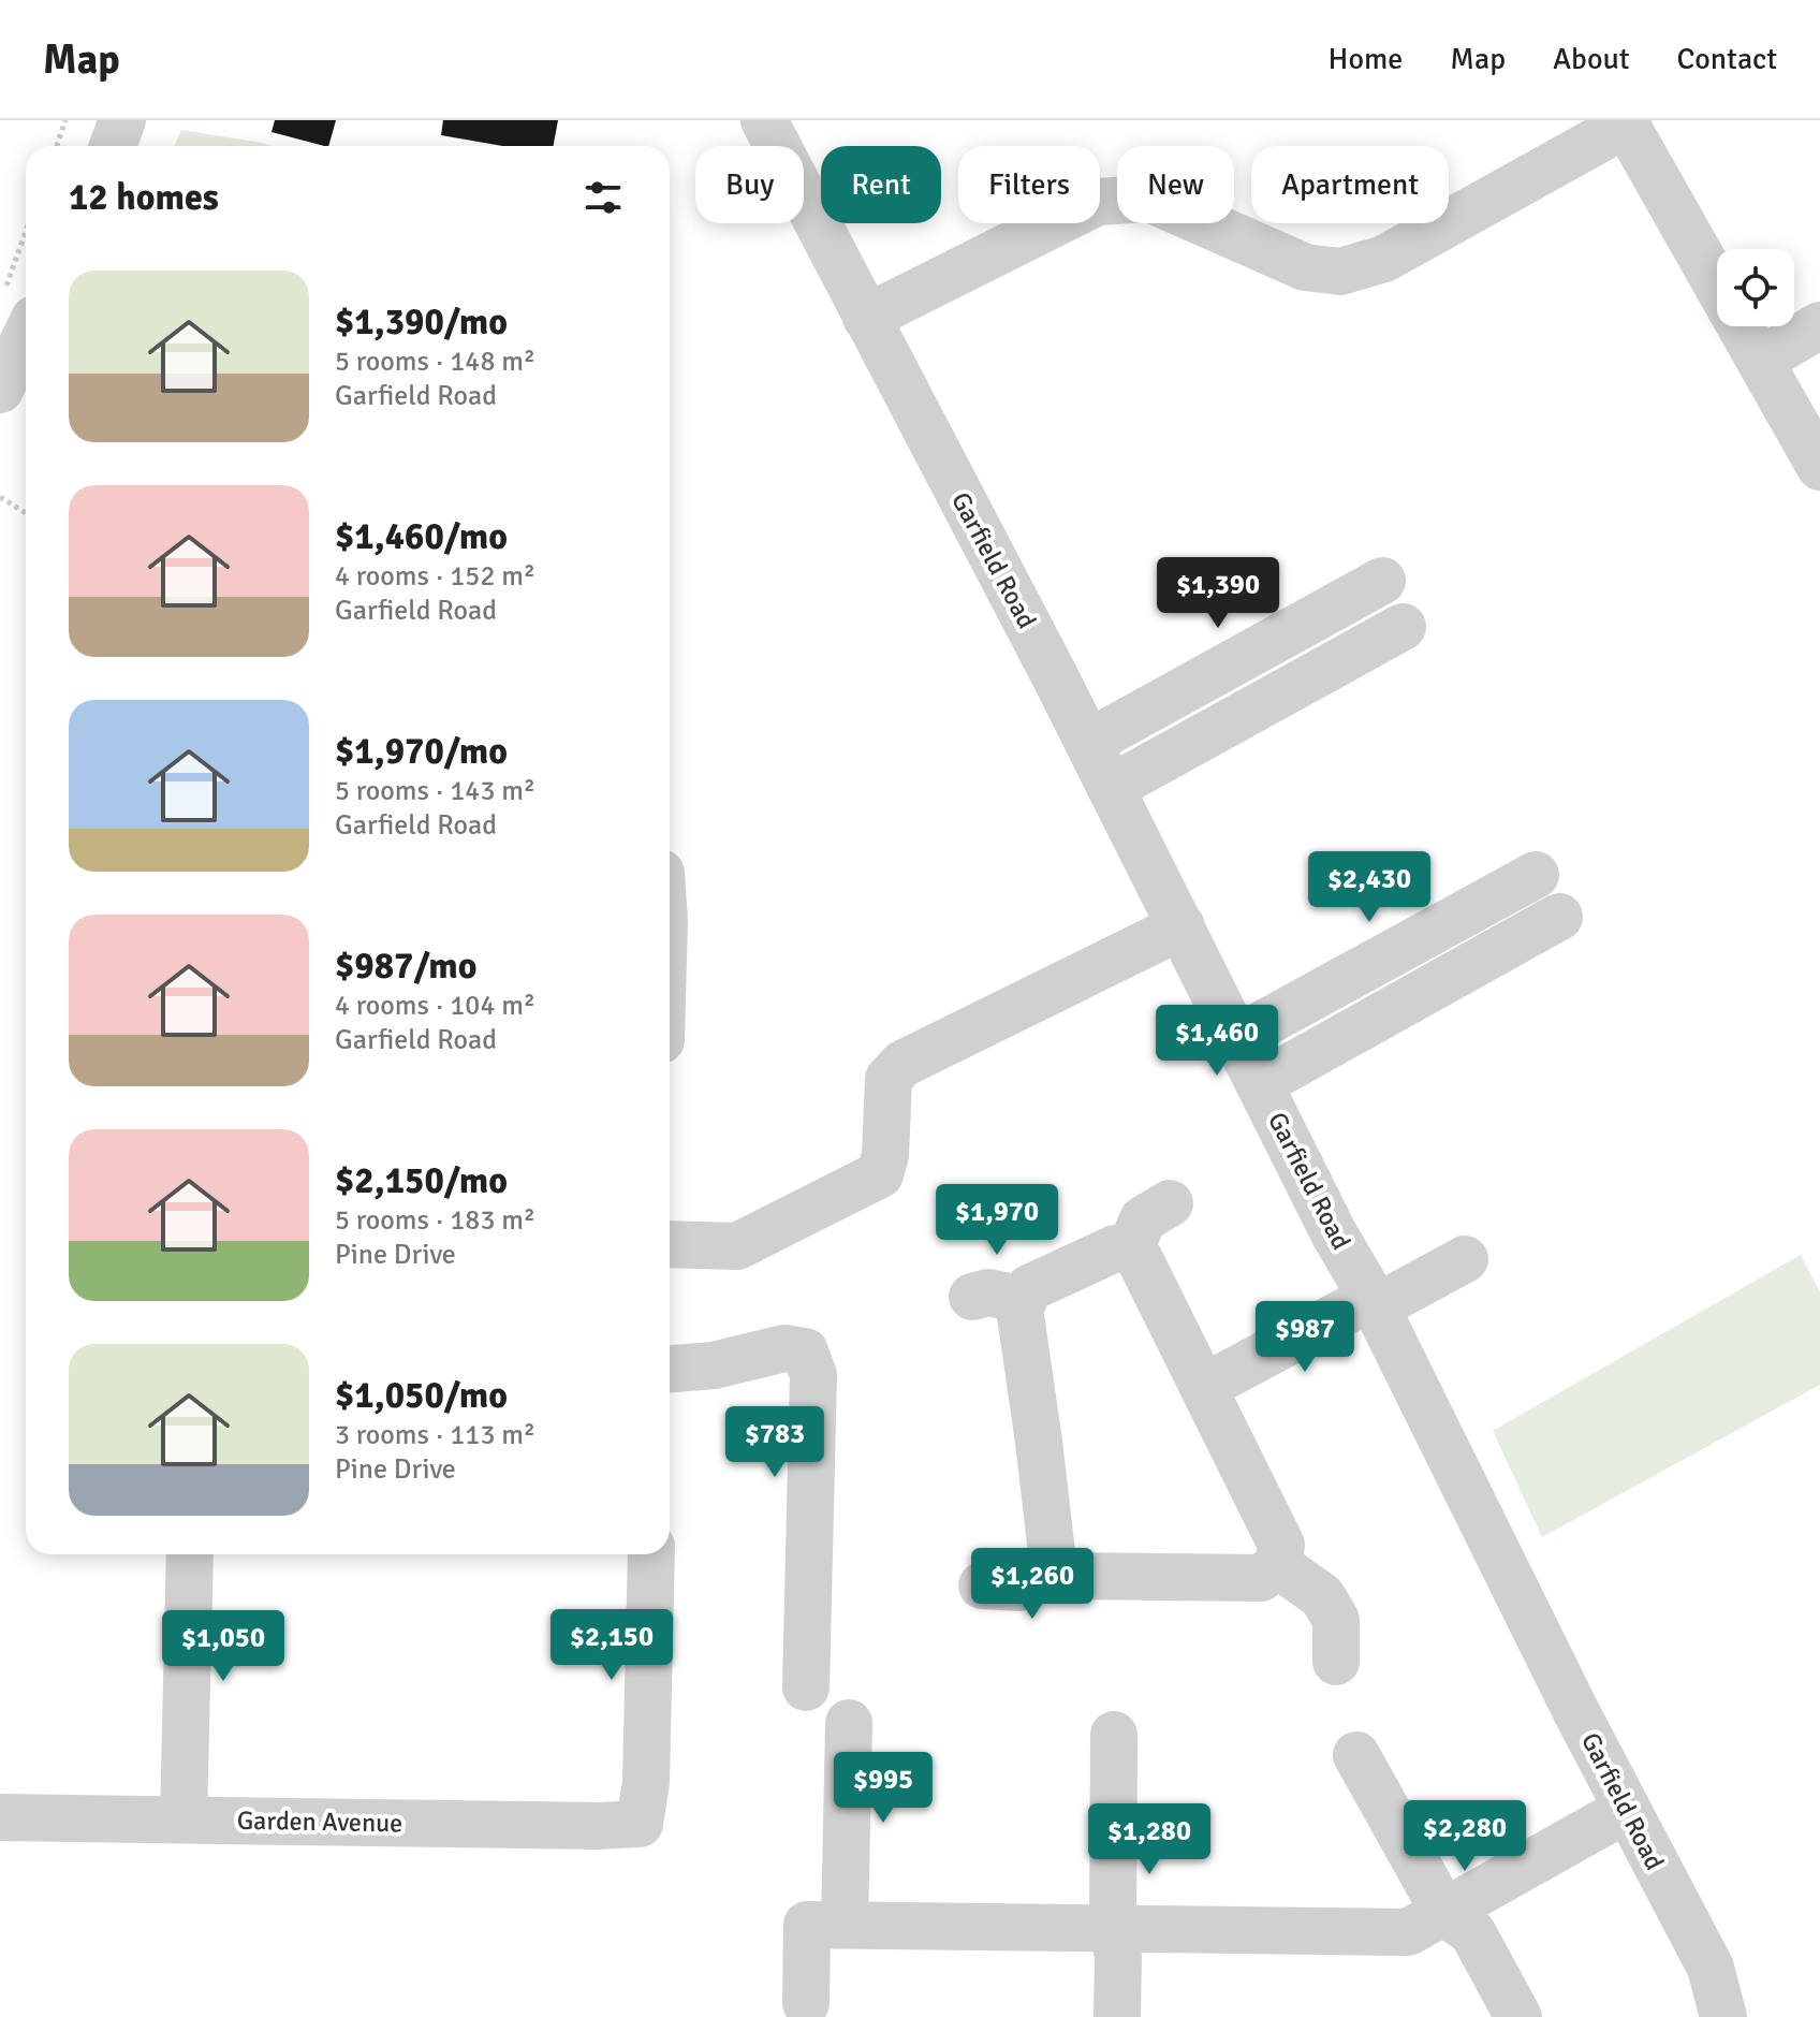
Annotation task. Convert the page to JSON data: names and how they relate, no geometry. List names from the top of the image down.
{
  "streets": {
    "street": ["Garfield Road", "Garden Avenue"]
  },
  "page": {
    "header": "Map",
    "nav": [
      "Home",
      "Map",
      "About",
      "Contact"
    ],
    "chip": [
      "Buy",
      "Rent",
      "Filters",
      "New",
      "Apartment"
    ],
    "heading": "12 homes",
    "list": [
      {
        "name": "$1,390/mo",
        "note": "5 rooms · 148 m² · Garfield Road"
      },
      {
        "name": "$1,460/mo",
        "note": "4 rooms · 152 m² · Garfield Road"
      },
      {
        "name": "$1,970/mo",
        "note": "5 rooms · 143 m² · Garfield Road"
      },
      {
        "name": "$987/mo",
        "note": "4 rooms · 104 m² · Garfield Road"
      },
      {
        "name": "$2,150/mo",
        "note": "5 rooms · 183 m² · Pine Drive"
      },
      {
        "name": "$1,050/mo",
        "note": "3 rooms · 113 m² · Pine Drive"
      }
    ],
    "price": [
      "$1,390",
      "$2,430",
      "$1,460",
      "$1,970",
      "$987",
      "$783",
      "$1,260",
      "$2,150",
      "$1,050",
      "$995",
      "$2,280",
      "$1,280"
    ]
  }
}
